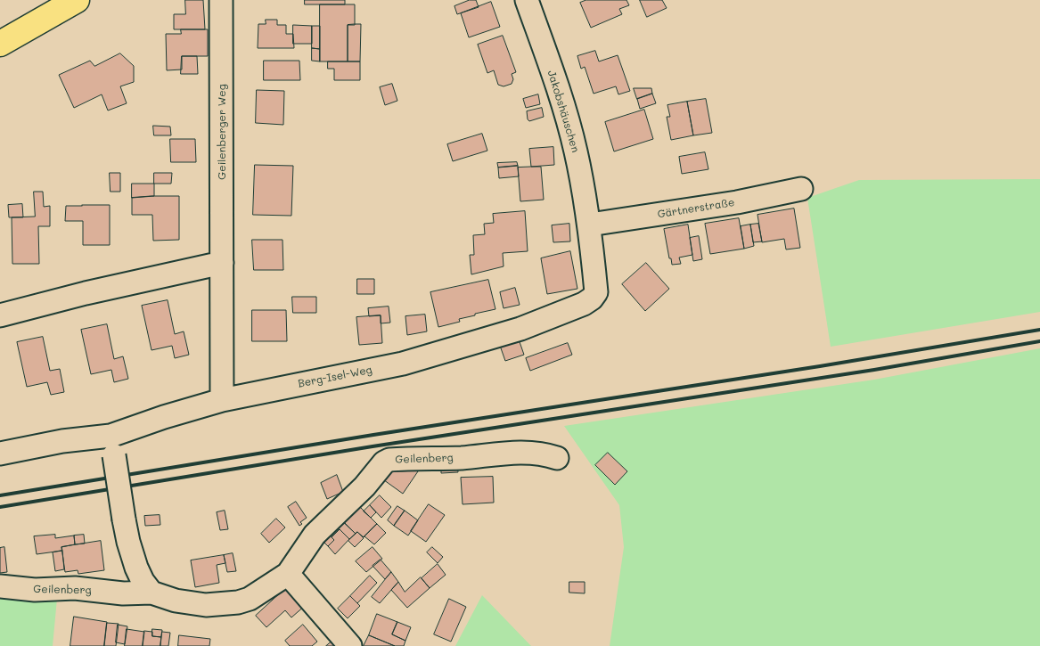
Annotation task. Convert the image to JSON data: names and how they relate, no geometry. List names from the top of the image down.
{
  "streets": {
    "street": [
      "Jakobshäuschen",
      "Geilenberger Weg",
      "Gärtnerstraße",
      "Berg-Isel-Weg",
      "Geilenberg"
    ]
  },
  "crossings": [
    ["Jakobshäuschen", "Gärtnerstraße"],
    ["Jakobshäuschen", "Berg-Isel-Weg"],
    ["Geilenberger Weg", "Berg-Isel-Weg"],
    ["Gärtnerstraße", "Berg-Isel-Weg"]
  ]
}
